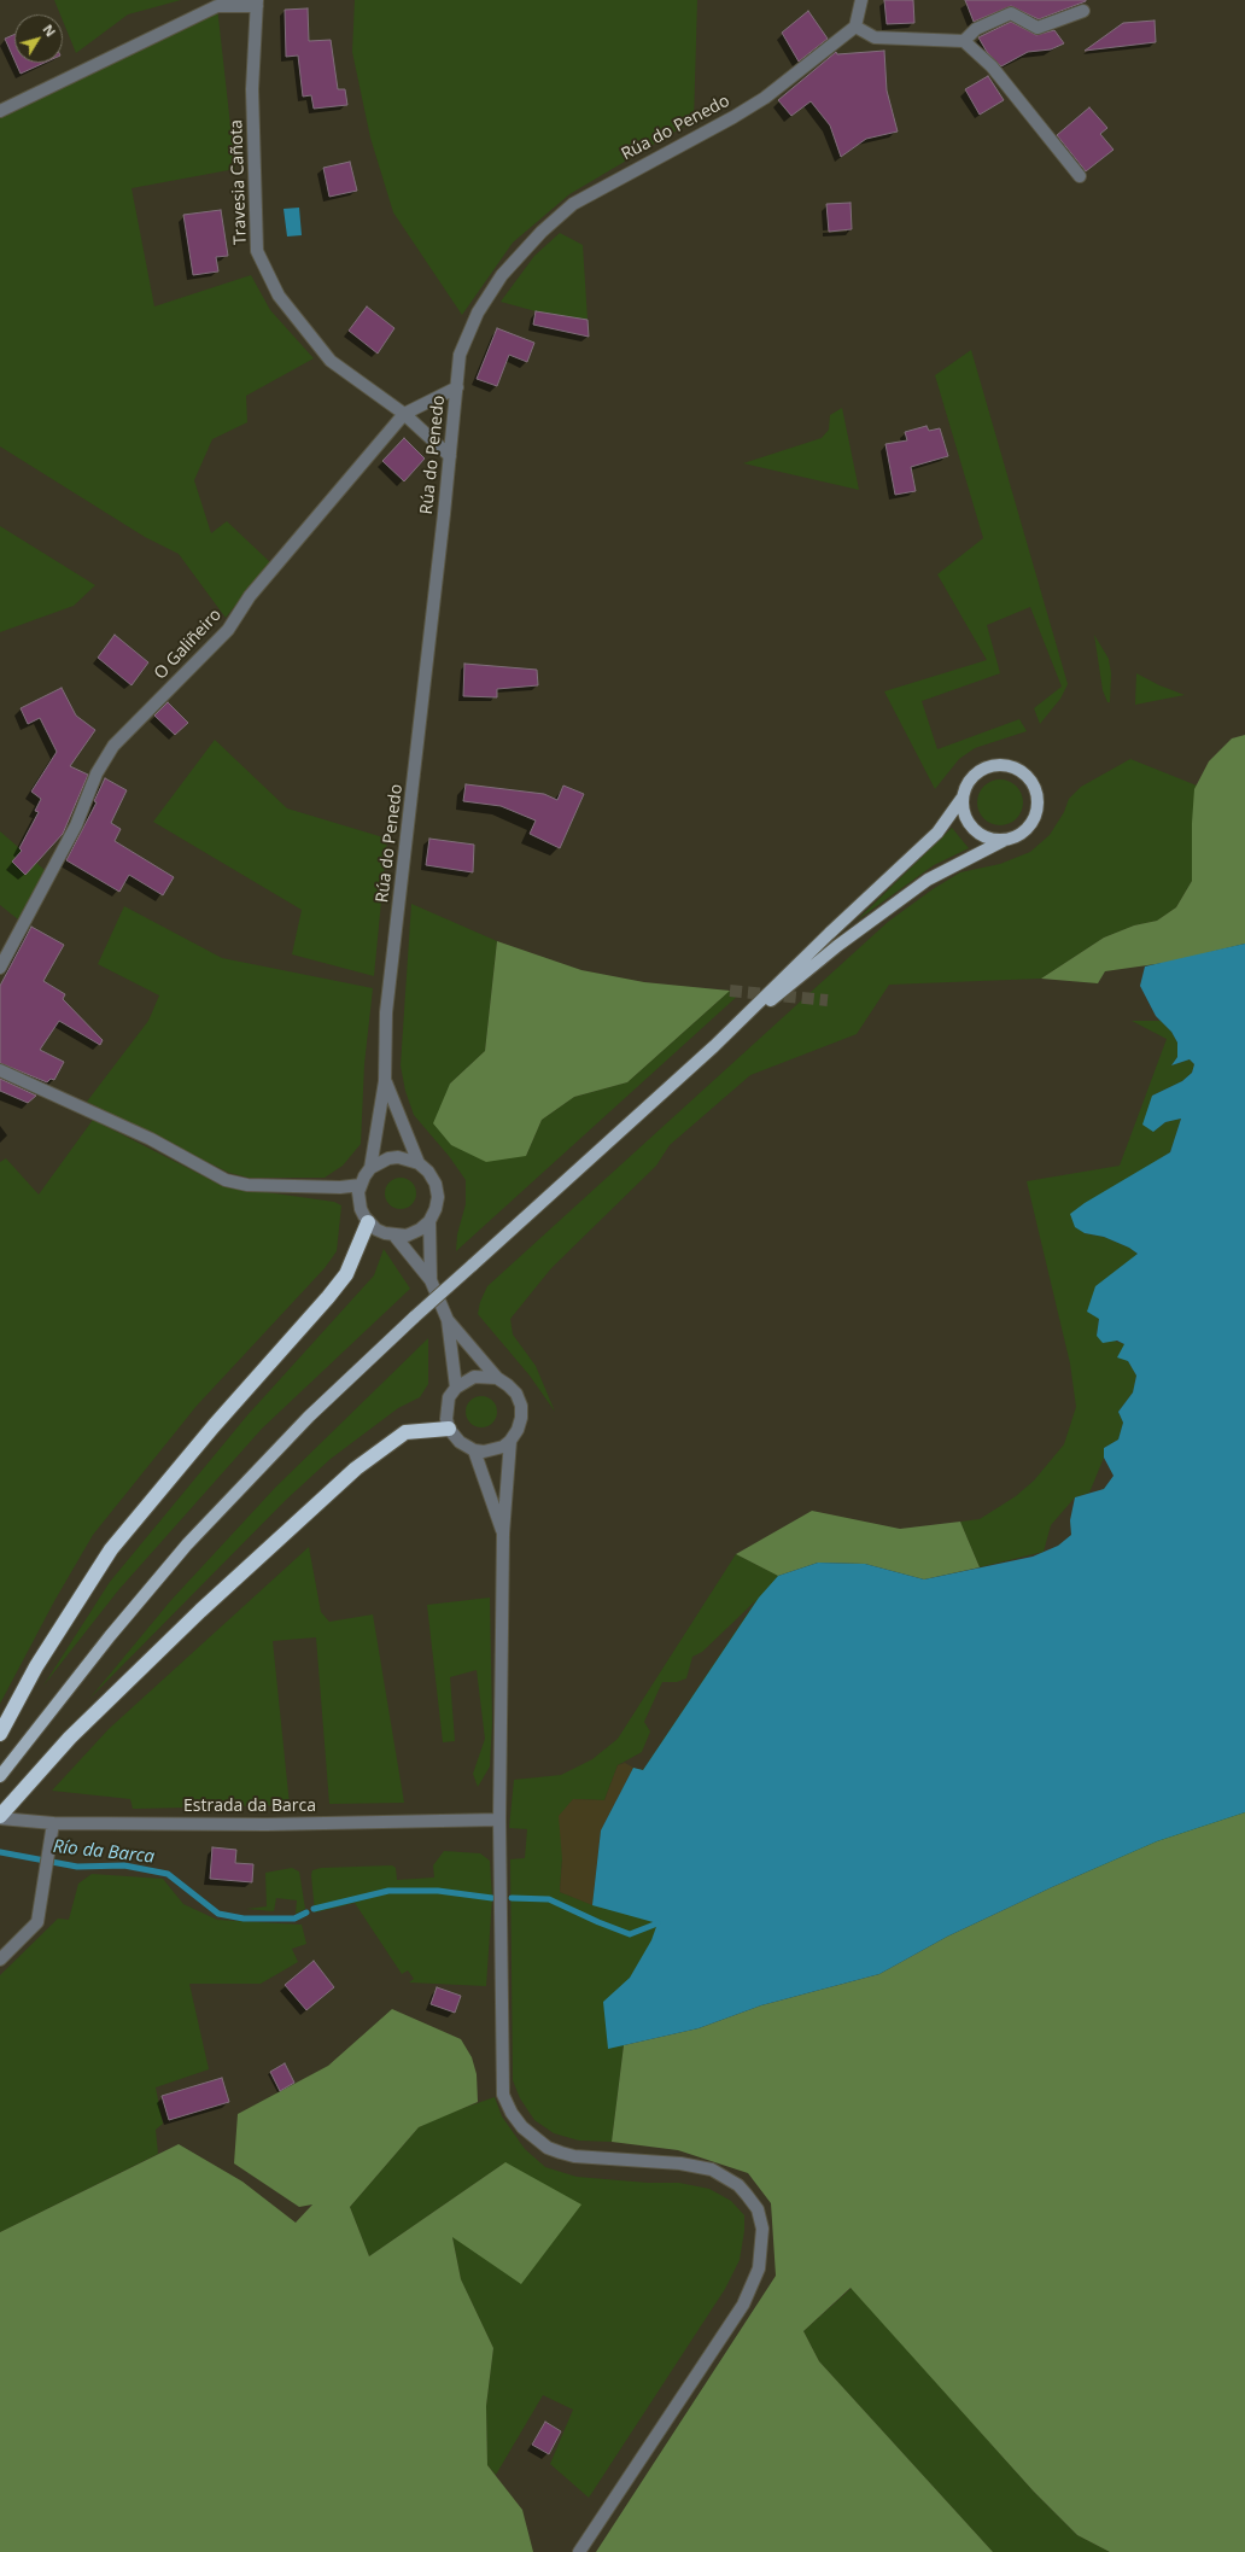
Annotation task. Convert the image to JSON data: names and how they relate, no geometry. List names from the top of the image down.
{
  "streets": {
    "street": [
      "Rúa do Penedo",
      "Travesia Cañota",
      "O Galiñeiro",
      "Estrada da Barca"
    ]
  },
  "crossings": [
    ["Rúa do Penedo", "Travesia Cañota"],
    ["Rúa do Penedo", "O Galiñeiro"],
    ["Travesia Cañota", "O Galiñeiro"]
  ],
  "water": ["Río da Barca"],
  "north": "top right"
}
